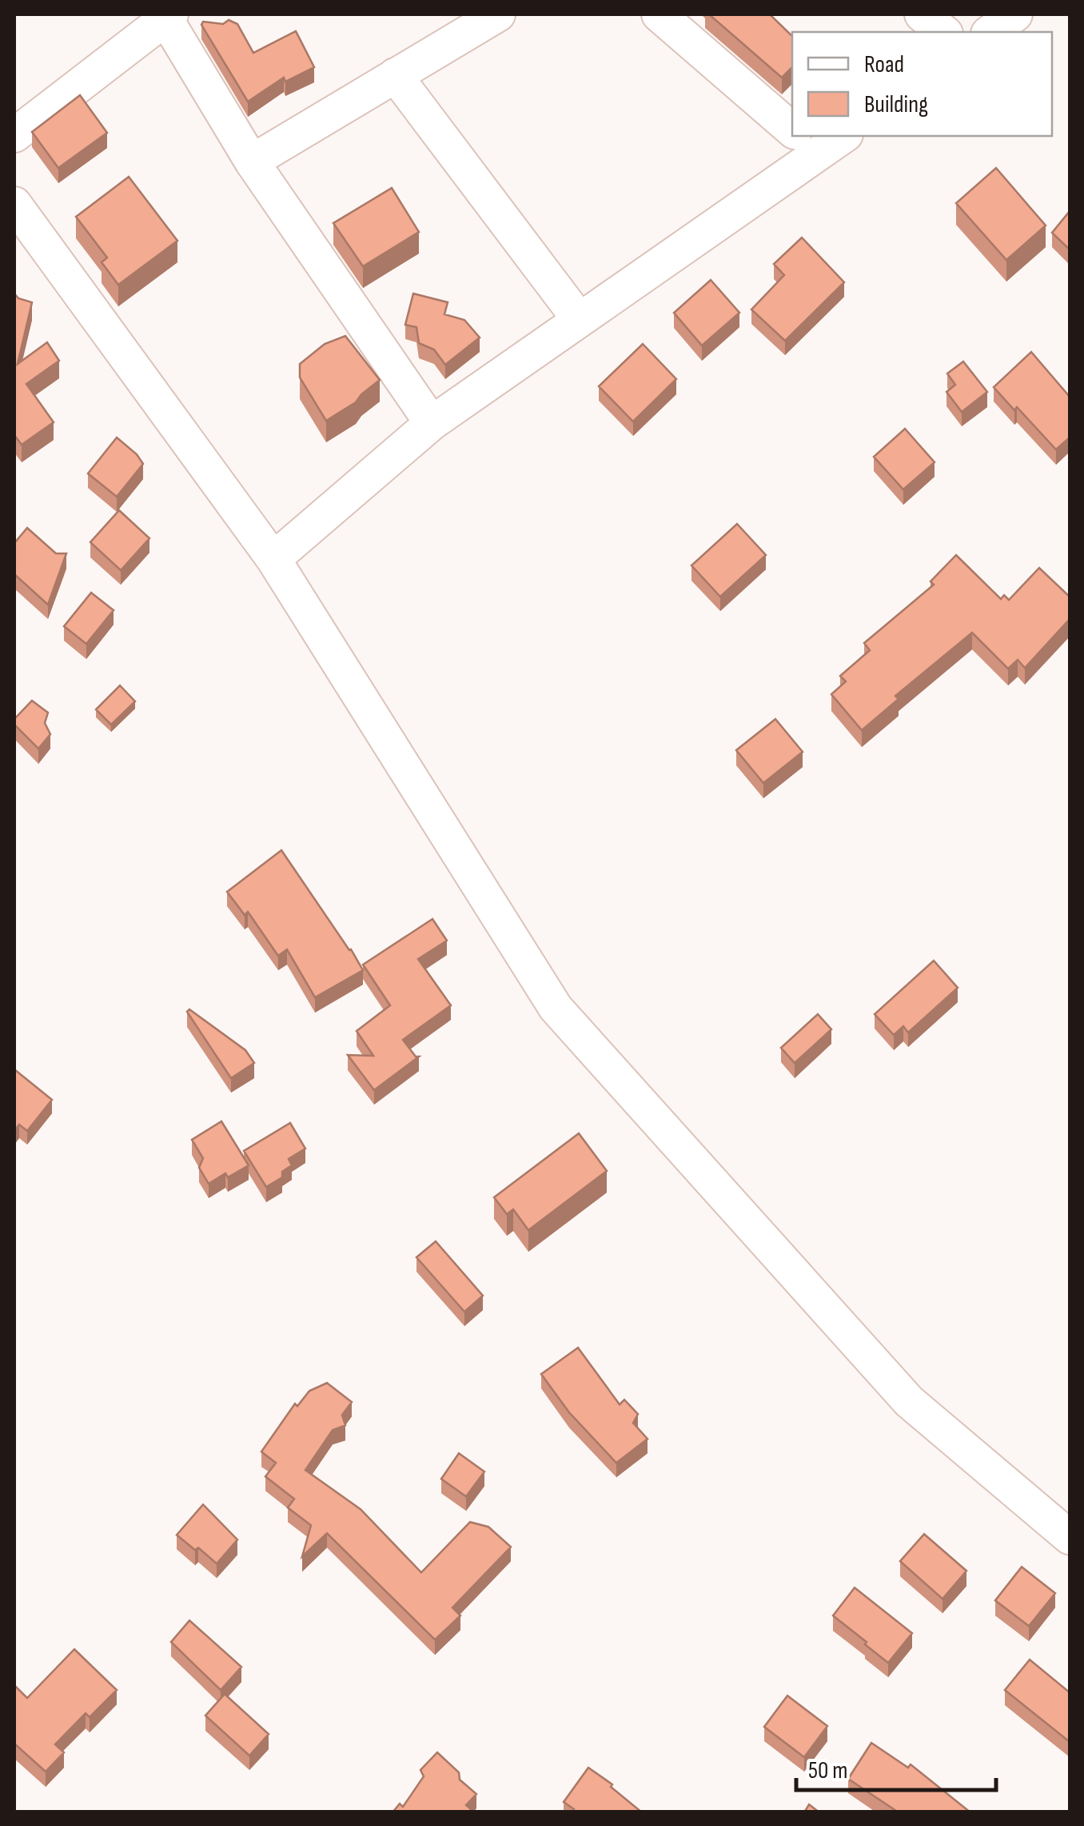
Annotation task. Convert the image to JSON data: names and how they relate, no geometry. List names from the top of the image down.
{
  "legend": ["Road", "Building"],
  "scale_bar": "50 m"
}
